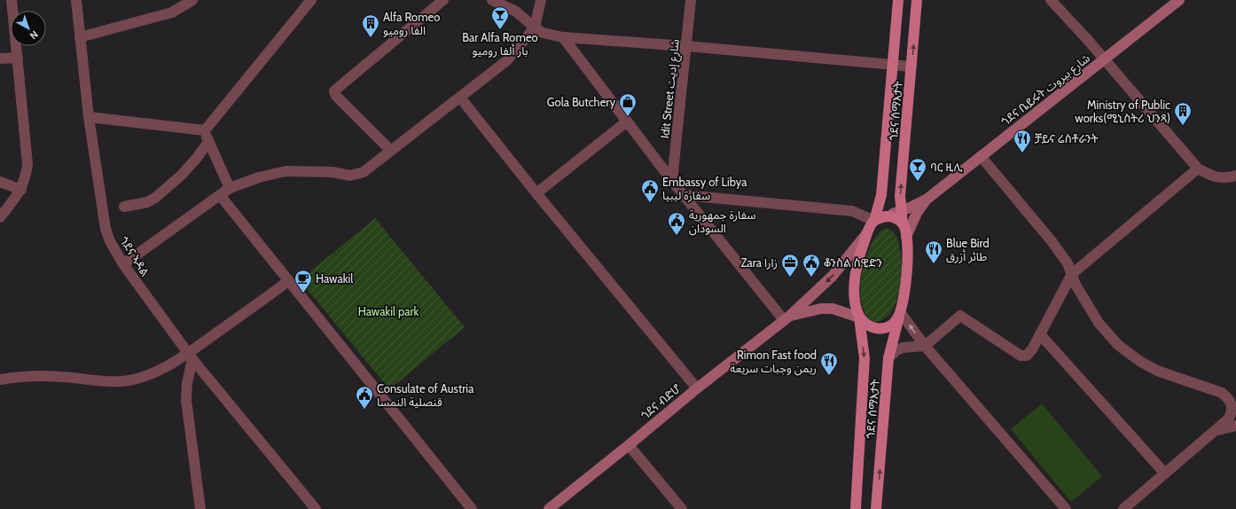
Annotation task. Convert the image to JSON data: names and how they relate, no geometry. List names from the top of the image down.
{
  "streets": {
    "main road": ["ጎደና ቤይሩት شارع بيروت", "ጎደና ሰማእታት", "ጎደና ብድሆ"],
    "street": ["Idit Street شارع إديت", "ጎደና ኣዳል"]
  },
  "crossings": [
    ["ጎደና ሰማእታት", "ጎደና ብድሆ"]
  ],
  "parks": ["Hawakil park"],
  "places": {
    "bar": ["Bar Alfa Romeo بار ألفا روميو", "ባር ዚሊ"],
    "building": ["Alfa Romeo الفا روميو", "Ministry of Public works(ሚኒስትሪ ህንጻ)"],
    "shop": ["Gola Butchery"],
    "restaurant": ["ቻይና ሬስቶራንት", "Blue Bird طائر أزرق", "Rimon Fast food ريمن وجبات سريعة"],
    "public building": [
      "Embassy of Libya سفارة ليبيا",
      "سفارة جمهورية السودان",
      "ቆንስል ስዊድን",
      "Consulate of Austria قنصلية النمسا"
    ],
    "office": ["Zara زارا"],
    "cafe": ["Hawakil"]
  },
  "north": "bottom right"
}
